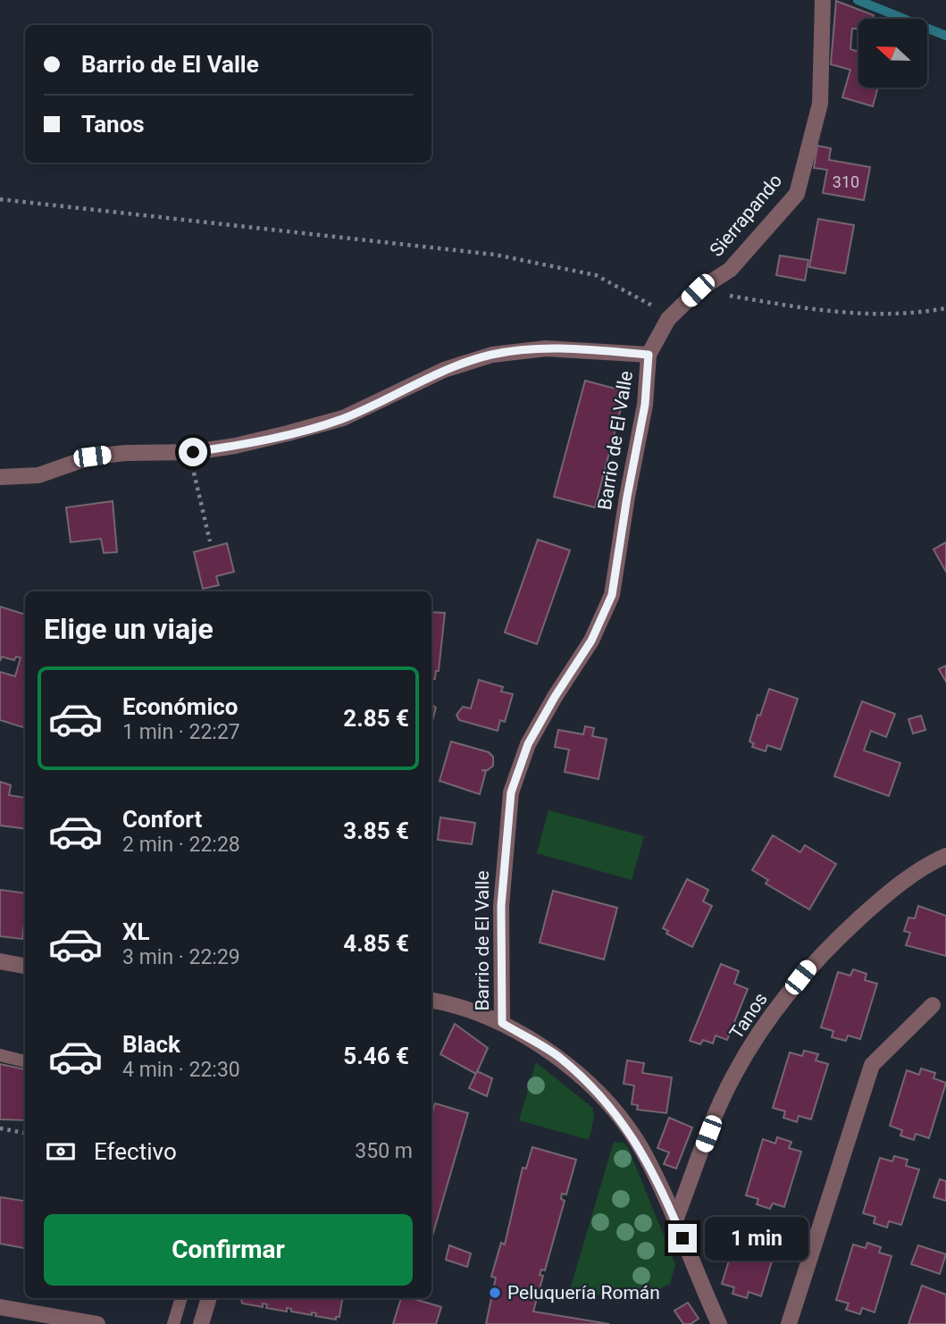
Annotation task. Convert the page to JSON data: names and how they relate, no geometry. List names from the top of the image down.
{
  "streets": {
    "street": ["Sierrapando", "Barrio de El Valle", "Tanos"]
  },
  "crossings": [
    ["Sierrapando", "Barrio de El Valle"]
  ],
  "places": ["Peluquería Román"],
  "house_numbers": ["310"],
  "north": "left",
  "page": {
    "banner": ["Barrio de El Valle", "Tanos"],
    "heading": "Elige un viaje",
    "list": [
      {
        "name": "Económico",
        "note": "1 min · 22:27",
        "value": "2.85 €"
      },
      {
        "name": "Confort",
        "note": "2 min · 22:28",
        "value": "3.85 €"
      },
      {
        "name": "XL",
        "note": "3 min · 22:29",
        "value": "4.85 €"
      },
      {
        "name": "Black",
        "note": "4 min · 22:30",
        "value": "5.46 €"
      }
    ],
    "pay": ["Efectivo", "350 m"],
    "buttons": "Confirmar",
    "bubble": "1 min"
  }
}
